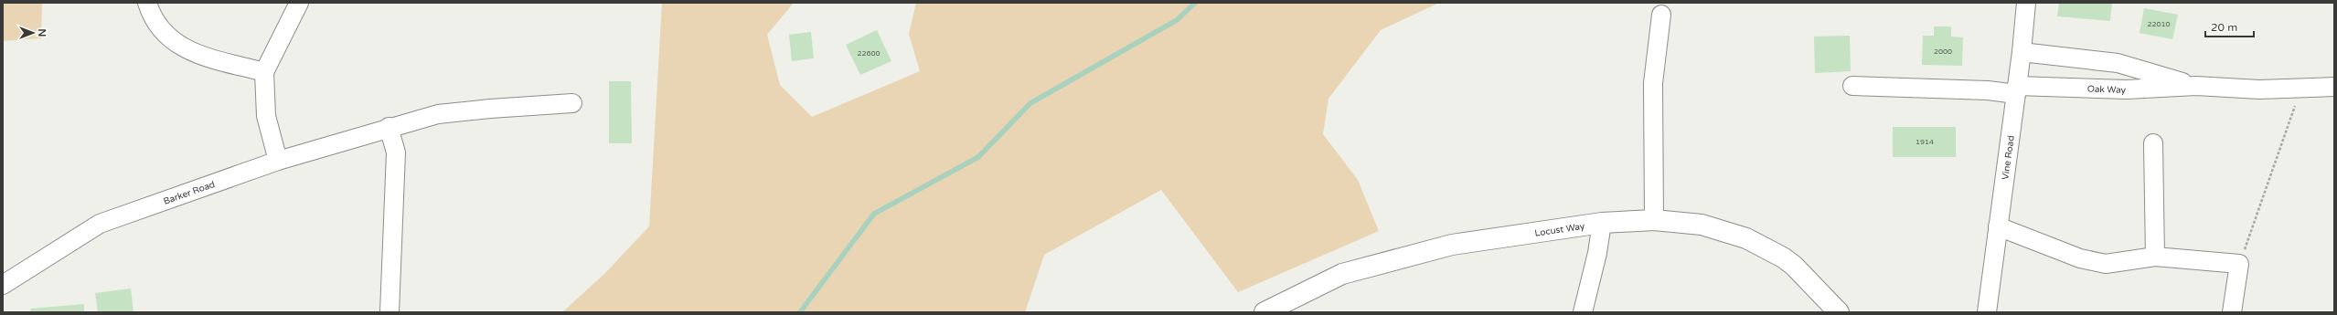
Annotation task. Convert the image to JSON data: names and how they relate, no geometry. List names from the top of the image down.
{
  "streets": {
    "main road": ["Locust Way"],
    "street": ["Oak Way", "Vine Road", "Barker Road"]
  },
  "crossings": [
    ["Oak Way", "Vine Road"]
  ],
  "house_numbers": [
    "22010",
    "2000",
    "22600",
    "1914"
  ],
  "scale_bar": "20 m",
  "north": "right"
}
